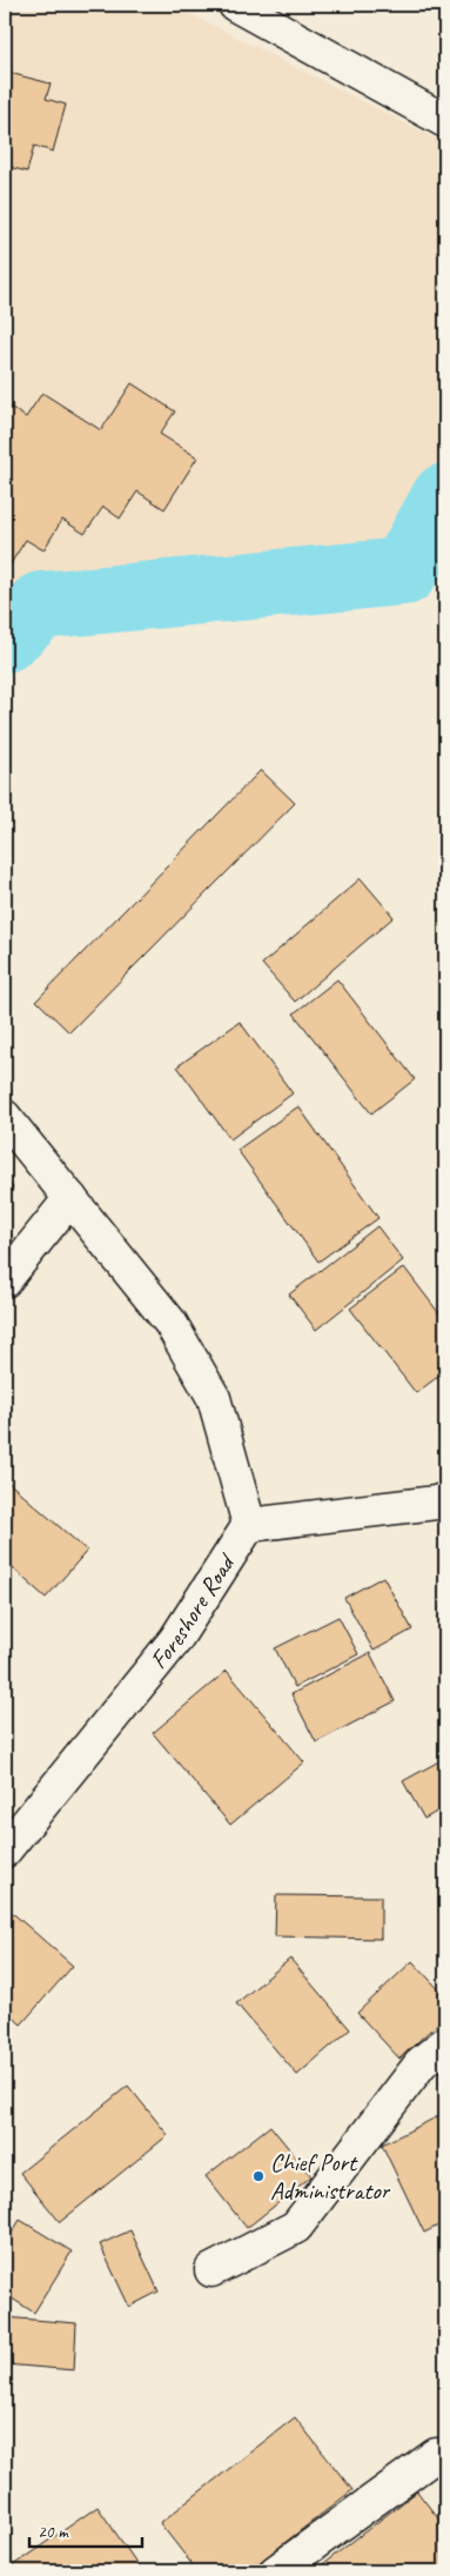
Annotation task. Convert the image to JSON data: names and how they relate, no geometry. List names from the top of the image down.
{
  "streets": {
    "street": ["Foreshore Road"]
  },
  "places": ["Chief Port Administrator"],
  "scale_bar": "20 m"
}
